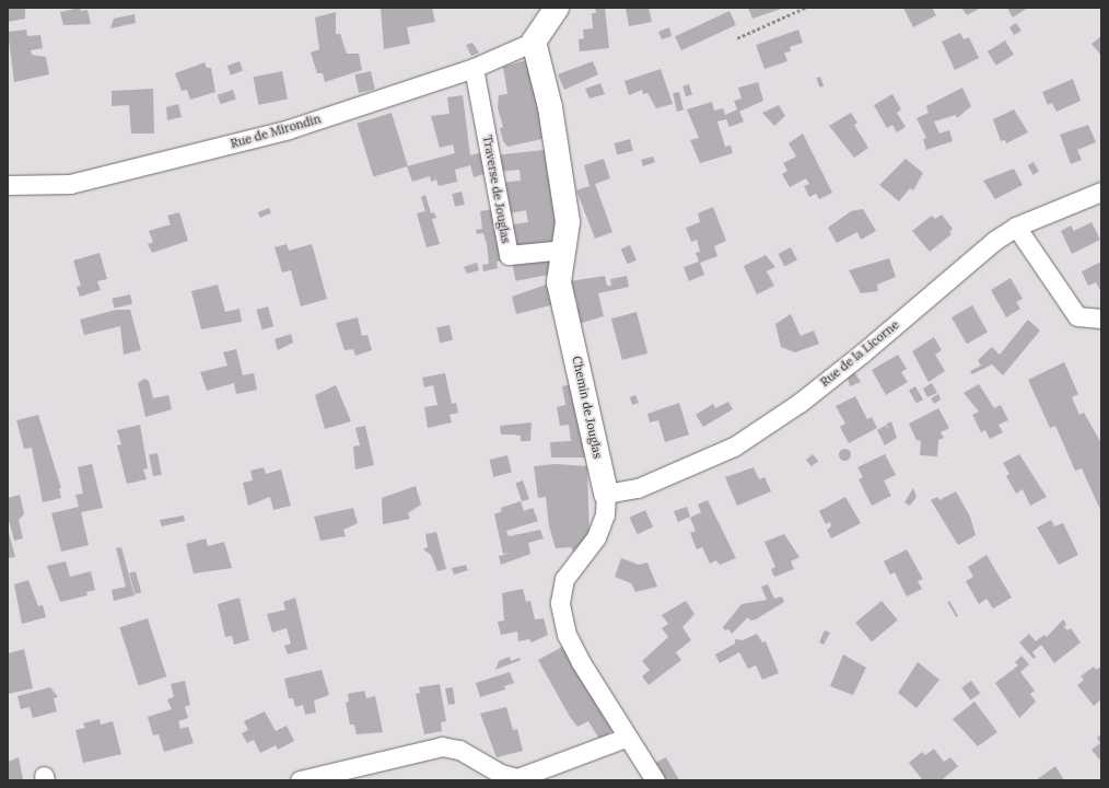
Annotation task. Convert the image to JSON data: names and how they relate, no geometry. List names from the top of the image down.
{
  "streets": {
    "street": [
      "Rue de Mirondin",
      "Traverse de Jouglas",
      "Rue de la Licorne",
      "Chemin de Jouglas"
    ]
  },
  "crossings": [
    ["Rue de Mirondin", "Traverse de Jouglas"],
    ["Rue de Mirondin", "Chemin de Jouglas"],
    ["Traverse de Jouglas", "Chemin de Jouglas"],
    ["Rue de la Licorne", "Chemin de Jouglas"]
  ]
}
